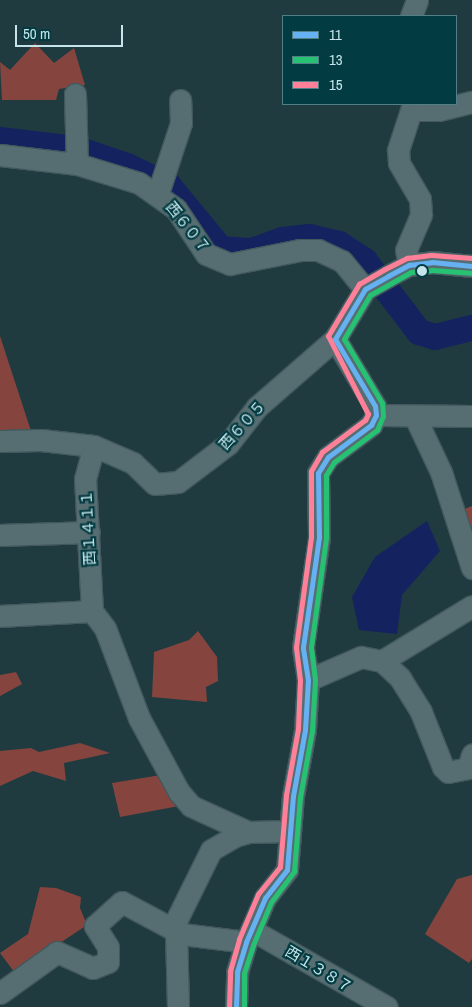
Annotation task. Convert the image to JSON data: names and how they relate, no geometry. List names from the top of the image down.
{
  "streets": {
    "street": [
      "西６０７",
      "西６０５",
      "西１４１１",
      "西１３８７"
    ]
  },
  "crossings": [
    ["西６０７", "西６０５"],
    ["西６０５", "西１４１１"]
  ],
  "lines": ["transit line 15", "transit line 11", "transit line 13"],
  "legend": ["11", "13", "15"],
  "scale_bar": "50 m"
}
